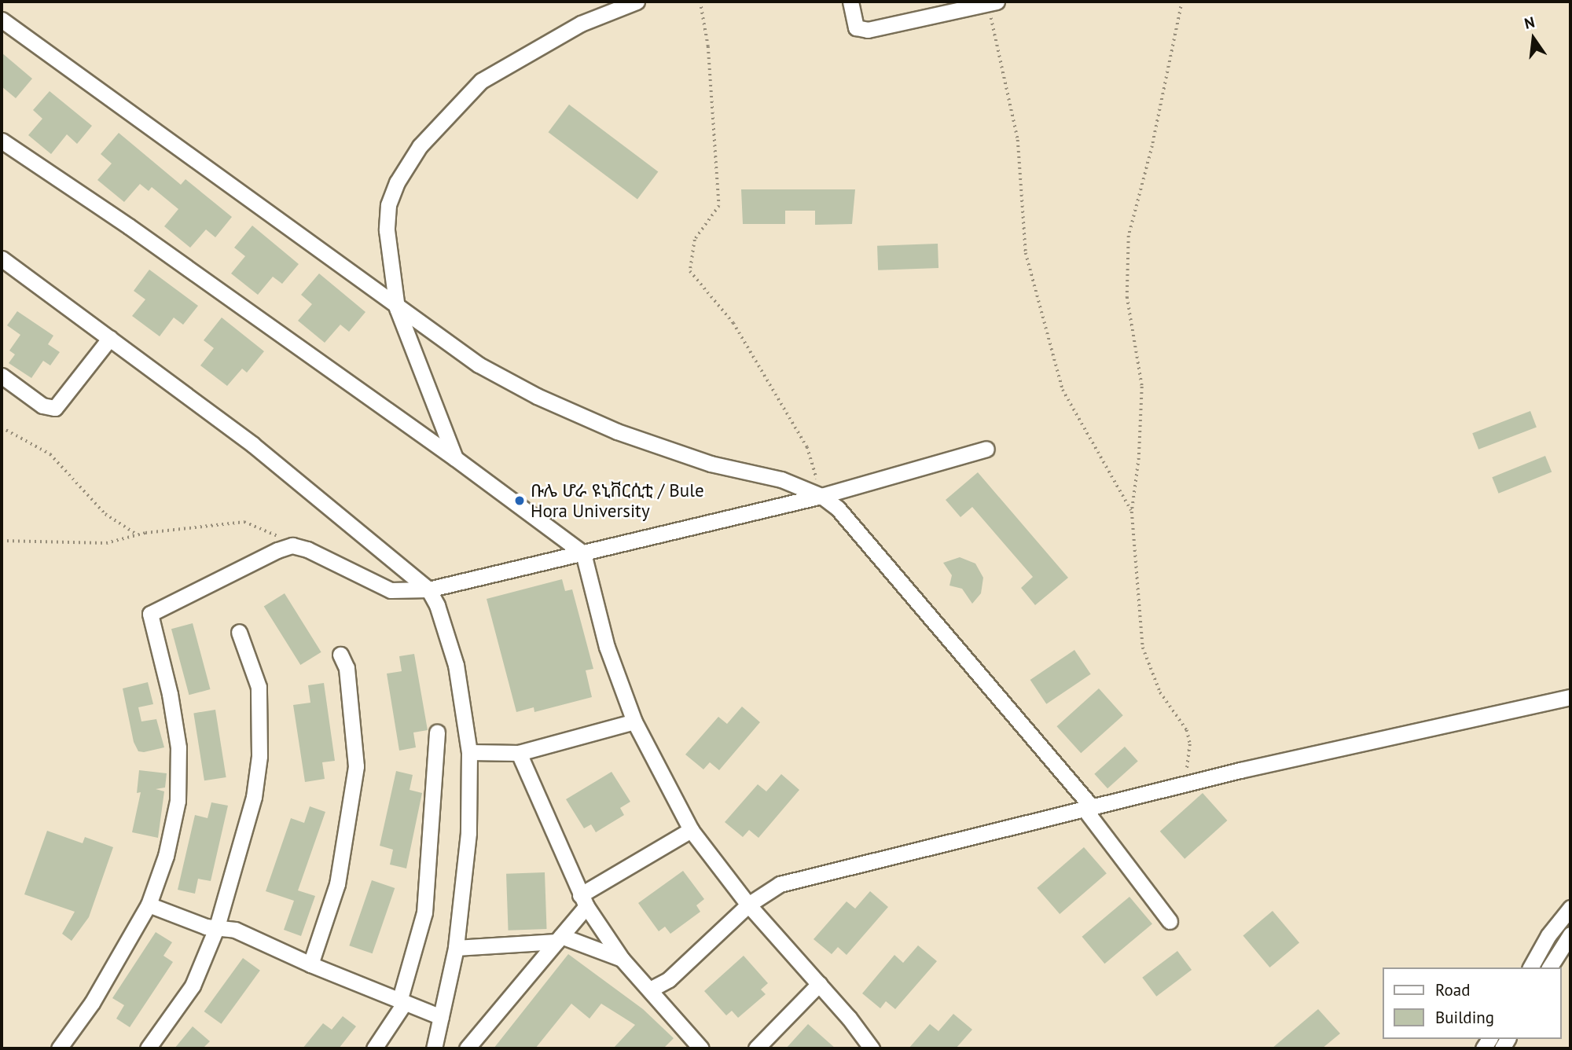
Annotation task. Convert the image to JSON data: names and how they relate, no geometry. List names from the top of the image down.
{
  "places": ["ቡሌ ሆራ ዩኒቨርሲቲ / Bule Hora University"],
  "legend": ["Road", "Building"],
  "north": "top"
}
